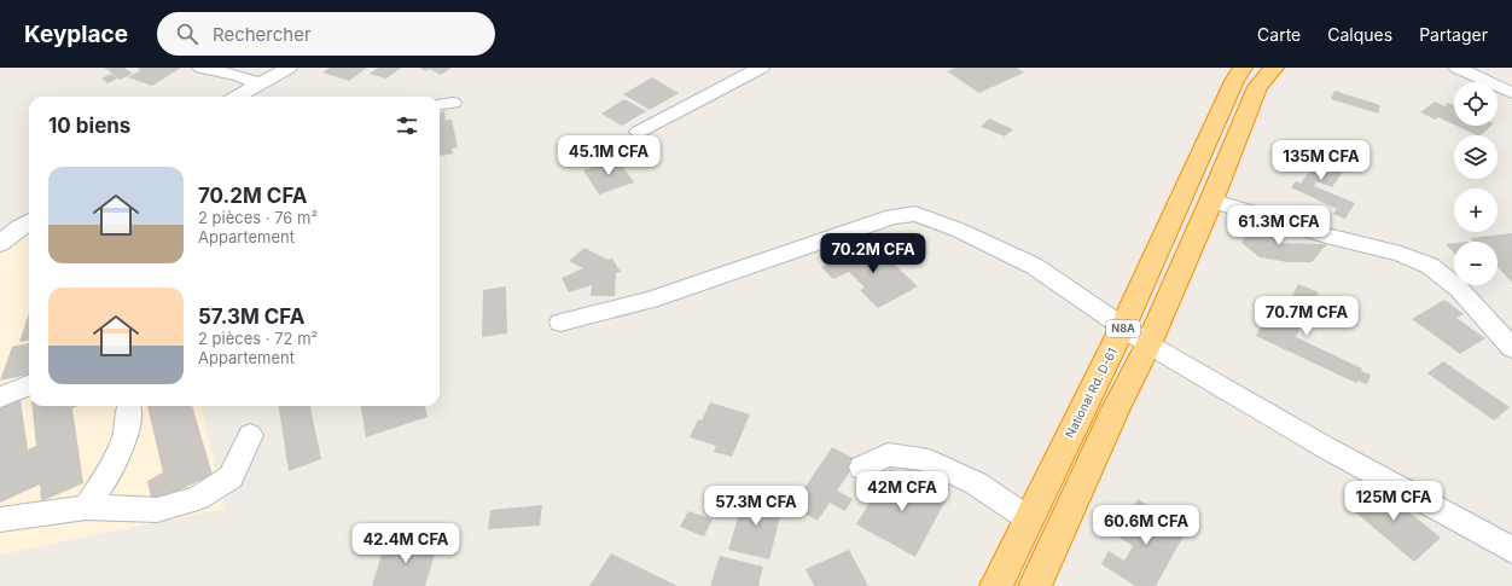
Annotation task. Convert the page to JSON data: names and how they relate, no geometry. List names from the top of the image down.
{
  "streets": {
    "highway": ["N8A", "National Rd. D-61"]
  },
  "page": {
    "header": "Keyplace",
    "search": "Rechercher",
    "nav": ["Carte", "Calques", "Partager"],
    "map_buttons": ["+", "−"],
    "heading": "10 biens",
    "price": [
      "45.1M CFA",
      "135M CFA",
      "61.3M CFA",
      "70.2M CFA",
      "70.7M CFA",
      "42M CFA",
      "125M CFA",
      "57.3M CFA",
      "60.6M CFA",
      "42.4M CFA"
    ],
    "list": [
      {
        "name": "70.2M CFA",
        "note": "2 pièces · 76 m² · Appartement"
      },
      {
        "name": "57.3M CFA",
        "note": "2 pièces · 72 m² · Appartement"
      }
    ]
  }
}
